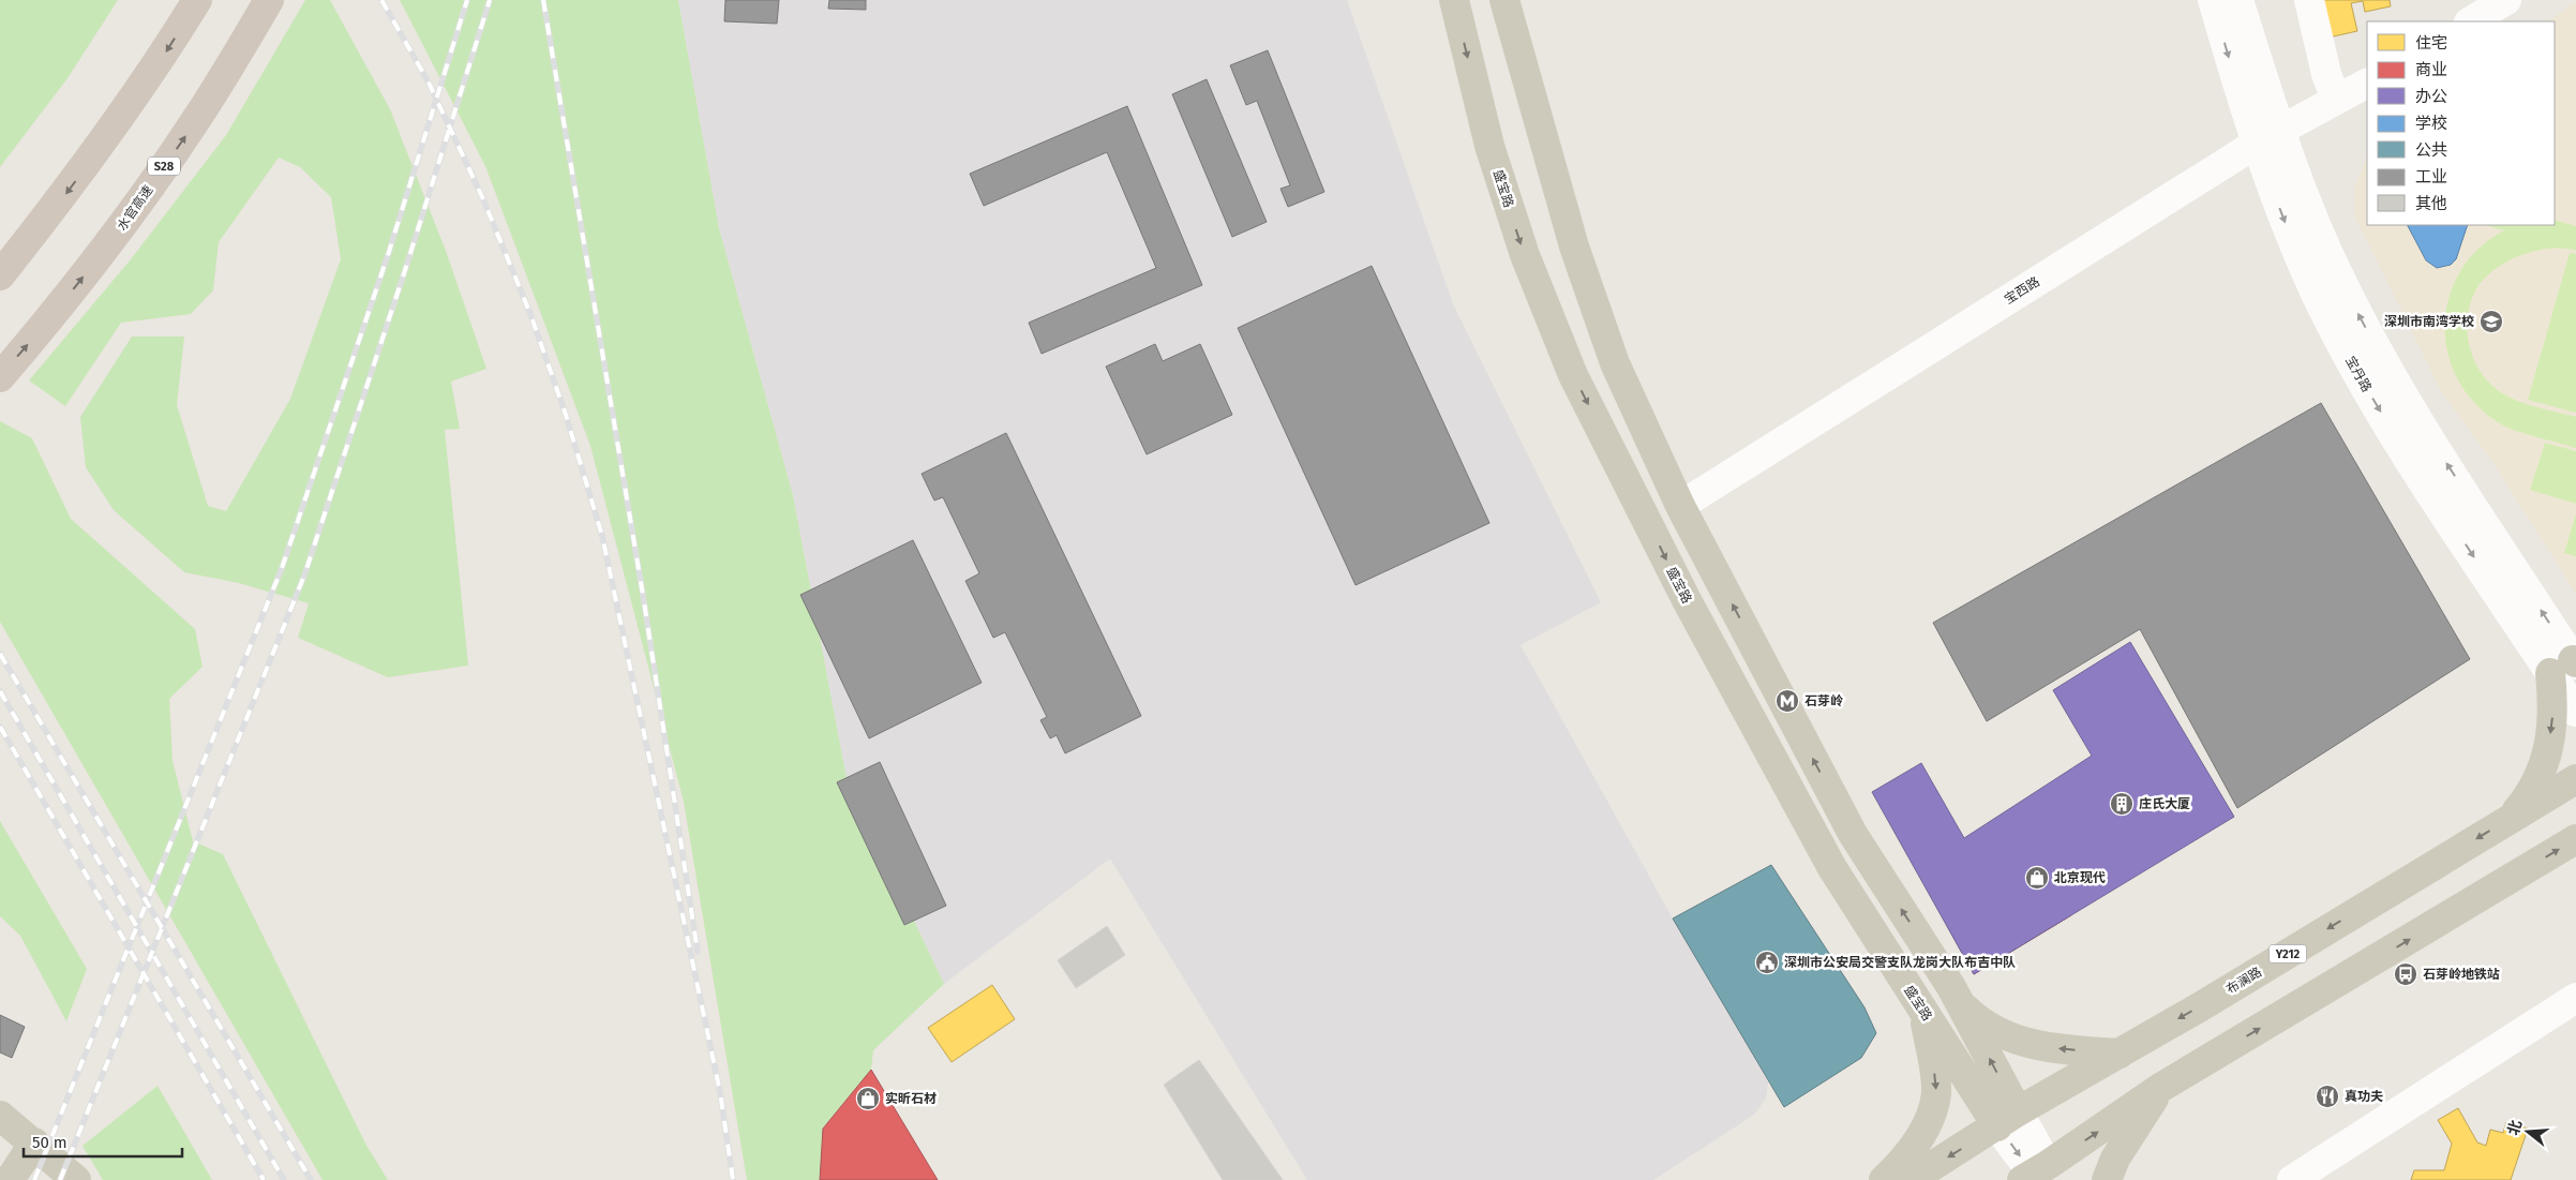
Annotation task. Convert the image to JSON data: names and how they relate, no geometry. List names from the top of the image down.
{
  "streets": {
    "highway": ["S28", "水官高速"],
    "main road": ["盛宝路", "Y212", "布澜路"],
    "street": ["宝西路"]
  },
  "crossings": [
    ["盛宝路", "布澜路"]
  ],
  "places": {
    "school or university": ["深圳市南湾学校"],
    "metro station": ["石芽岭"],
    "building": ["庄氏大厦"],
    "shop": ["北京现代", "实昕石材"],
    "public building": ["深圳市公安局交警支队龙岗大队布吉中队"],
    "bus stop": ["石芽岭地铁站"],
    "restaurant": ["真功夫"]
  },
  "legend": [
    "住宅",
    "商业",
    "办公",
    "学校",
    "公共",
    "工业",
    "其他"
  ],
  "scale_bar": "50 m",
  "north": "left"
}
